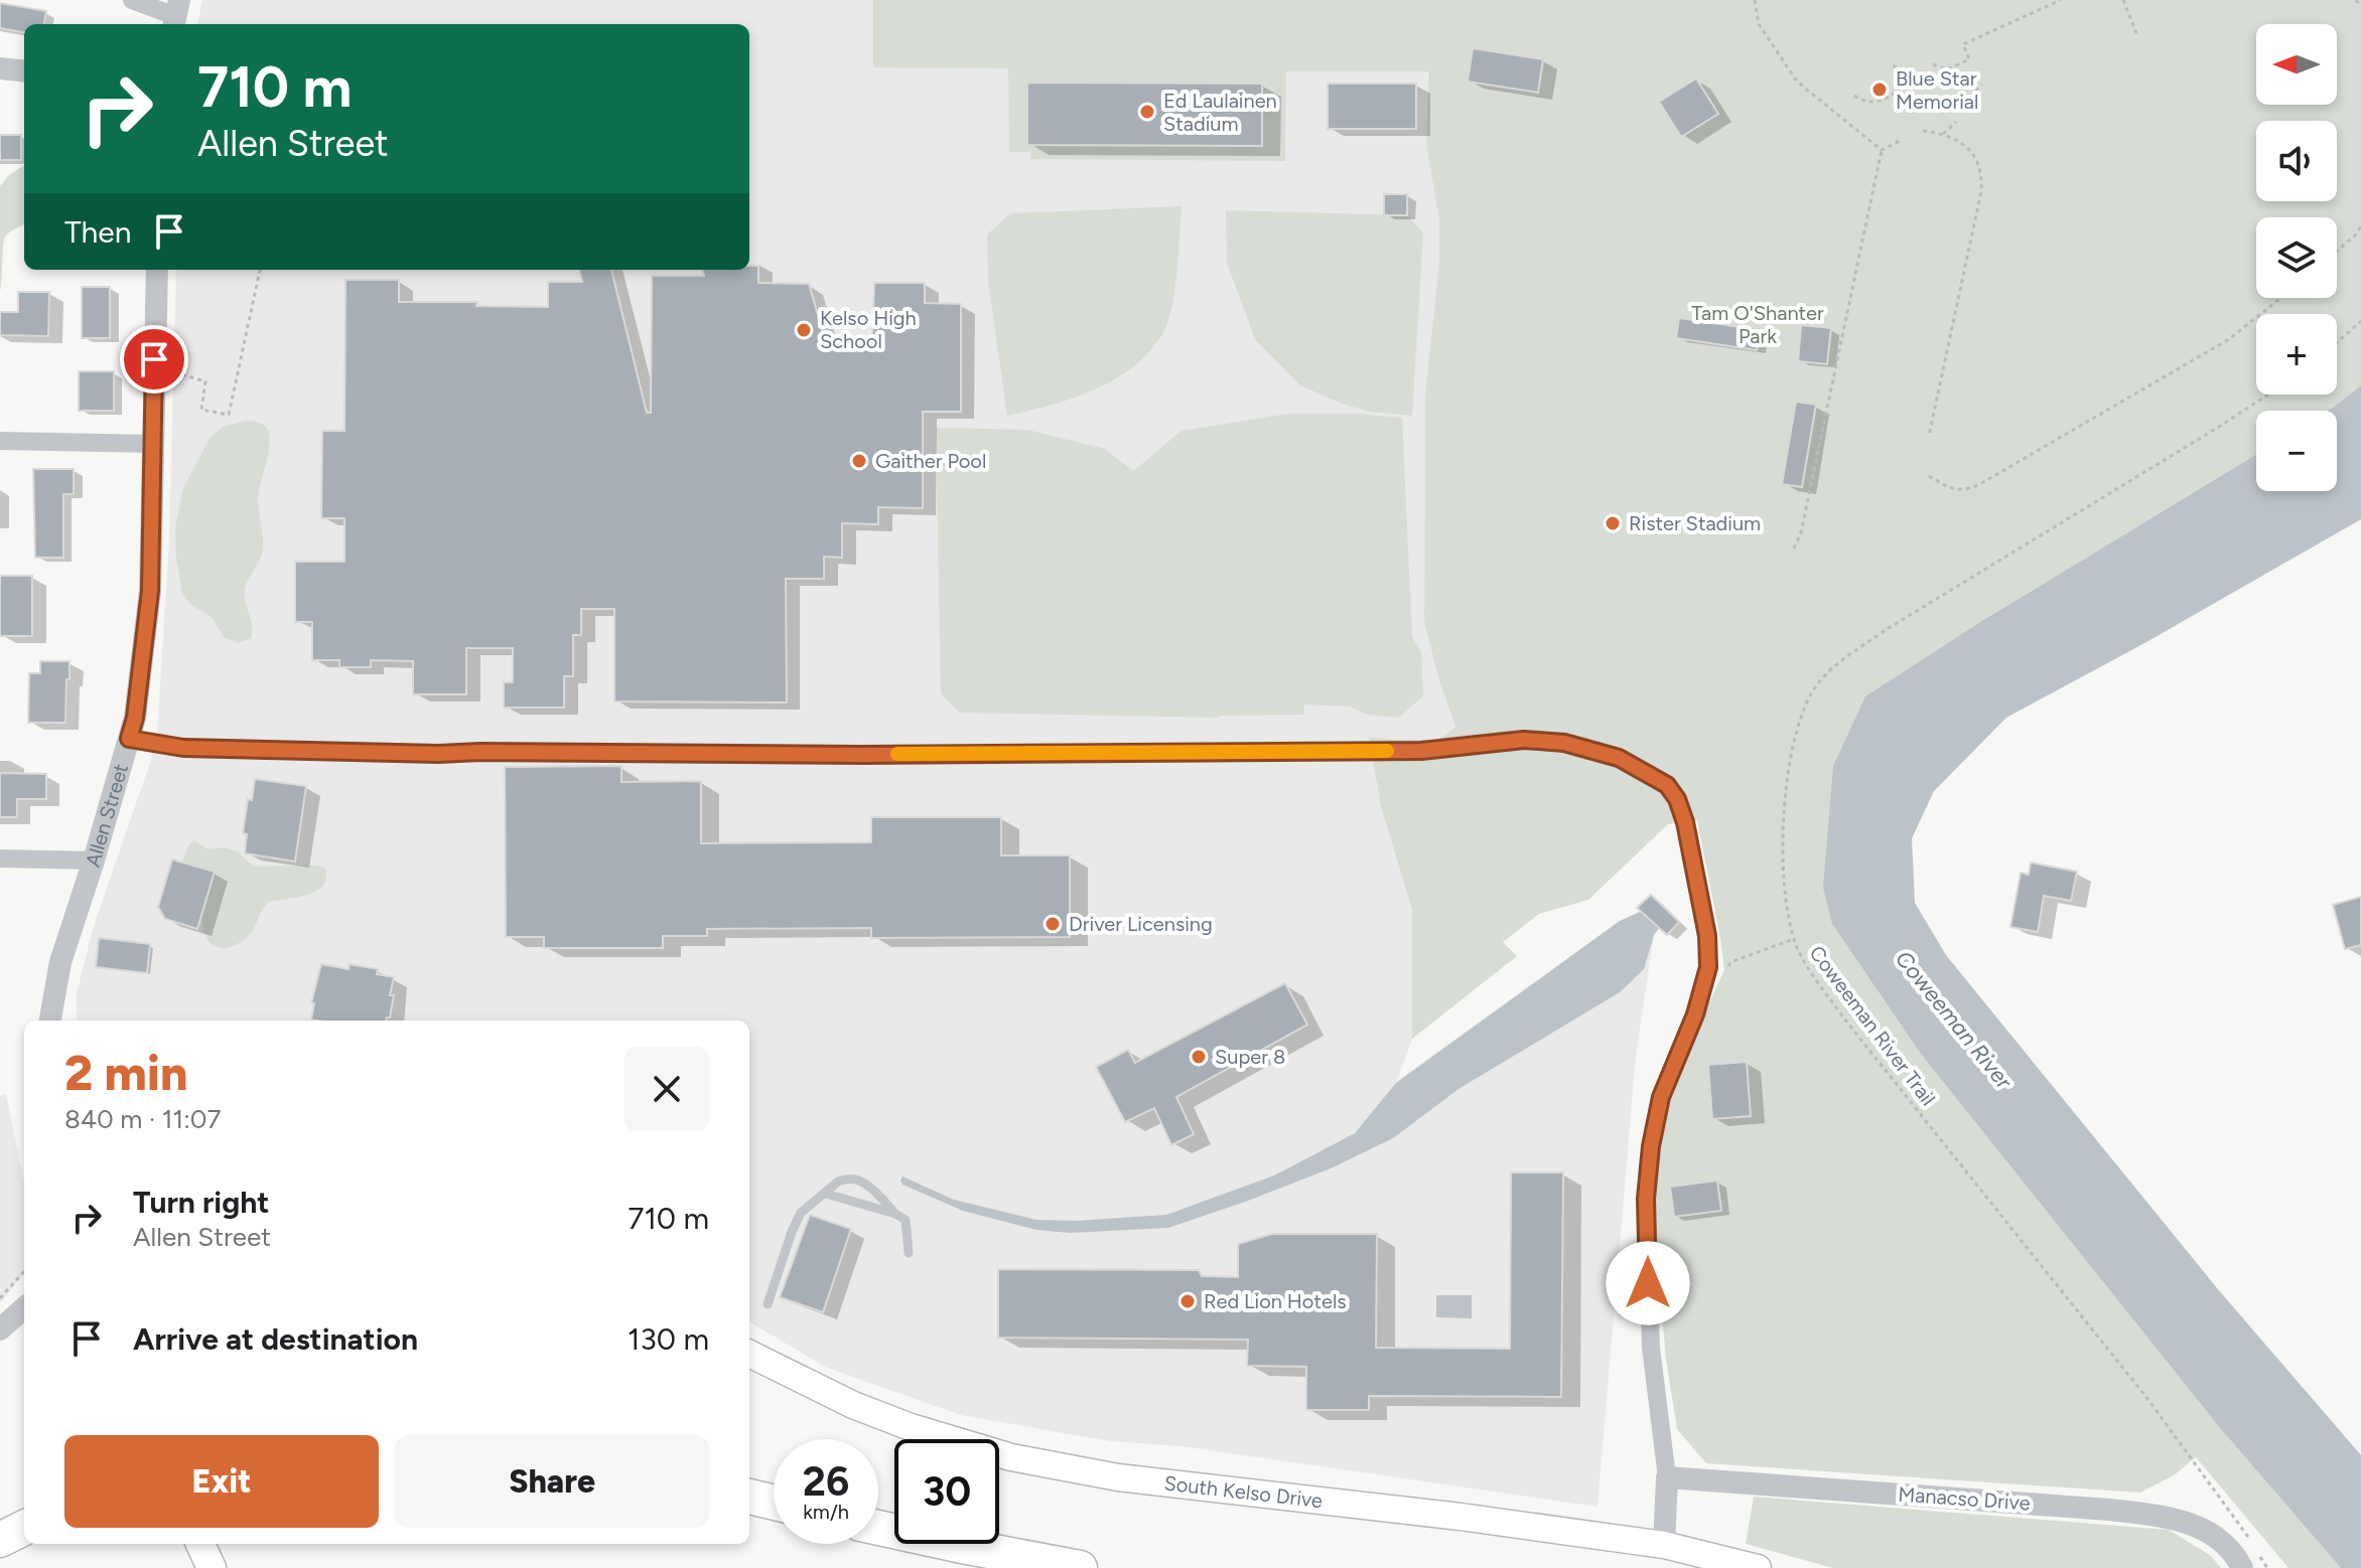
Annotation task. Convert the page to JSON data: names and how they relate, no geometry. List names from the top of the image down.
{
  "streets": {
    "main road": ["South Kelso Drive"],
    "street": ["Allen Street", "Manacso Drive"],
    "path": ["Coweeman River Trail"]
  },
  "water": ["Coweeman River"],
  "parks": ["Tam O'Shanter Park"],
  "places": [
    "Blue Star Memorial",
    "Ed Laulainen Stadium",
    "Kelso High School",
    "Gaither Pool",
    "Rister Stadium",
    "Driver Licensing",
    "Super 8",
    "Red Lion Hotels"
  ],
  "north": "left",
  "page": {
    "map_buttons": ["+", "−"],
    "turn": ["710 m", "Allen Street"],
    "then": "Then",
    "heading": ["2 min", "840 m · 11:07"],
    "list": [
      {
        "name": "Turn right",
        "note": "Allen Street",
        "value": "710 m"
      },
      {
        "name": "Arrive at destination",
        "value": "130 m"
      }
    ],
    "buttons": ["Exit", "Share"],
    "speed": "26 km/h",
    "limit": "30"
  }
}
